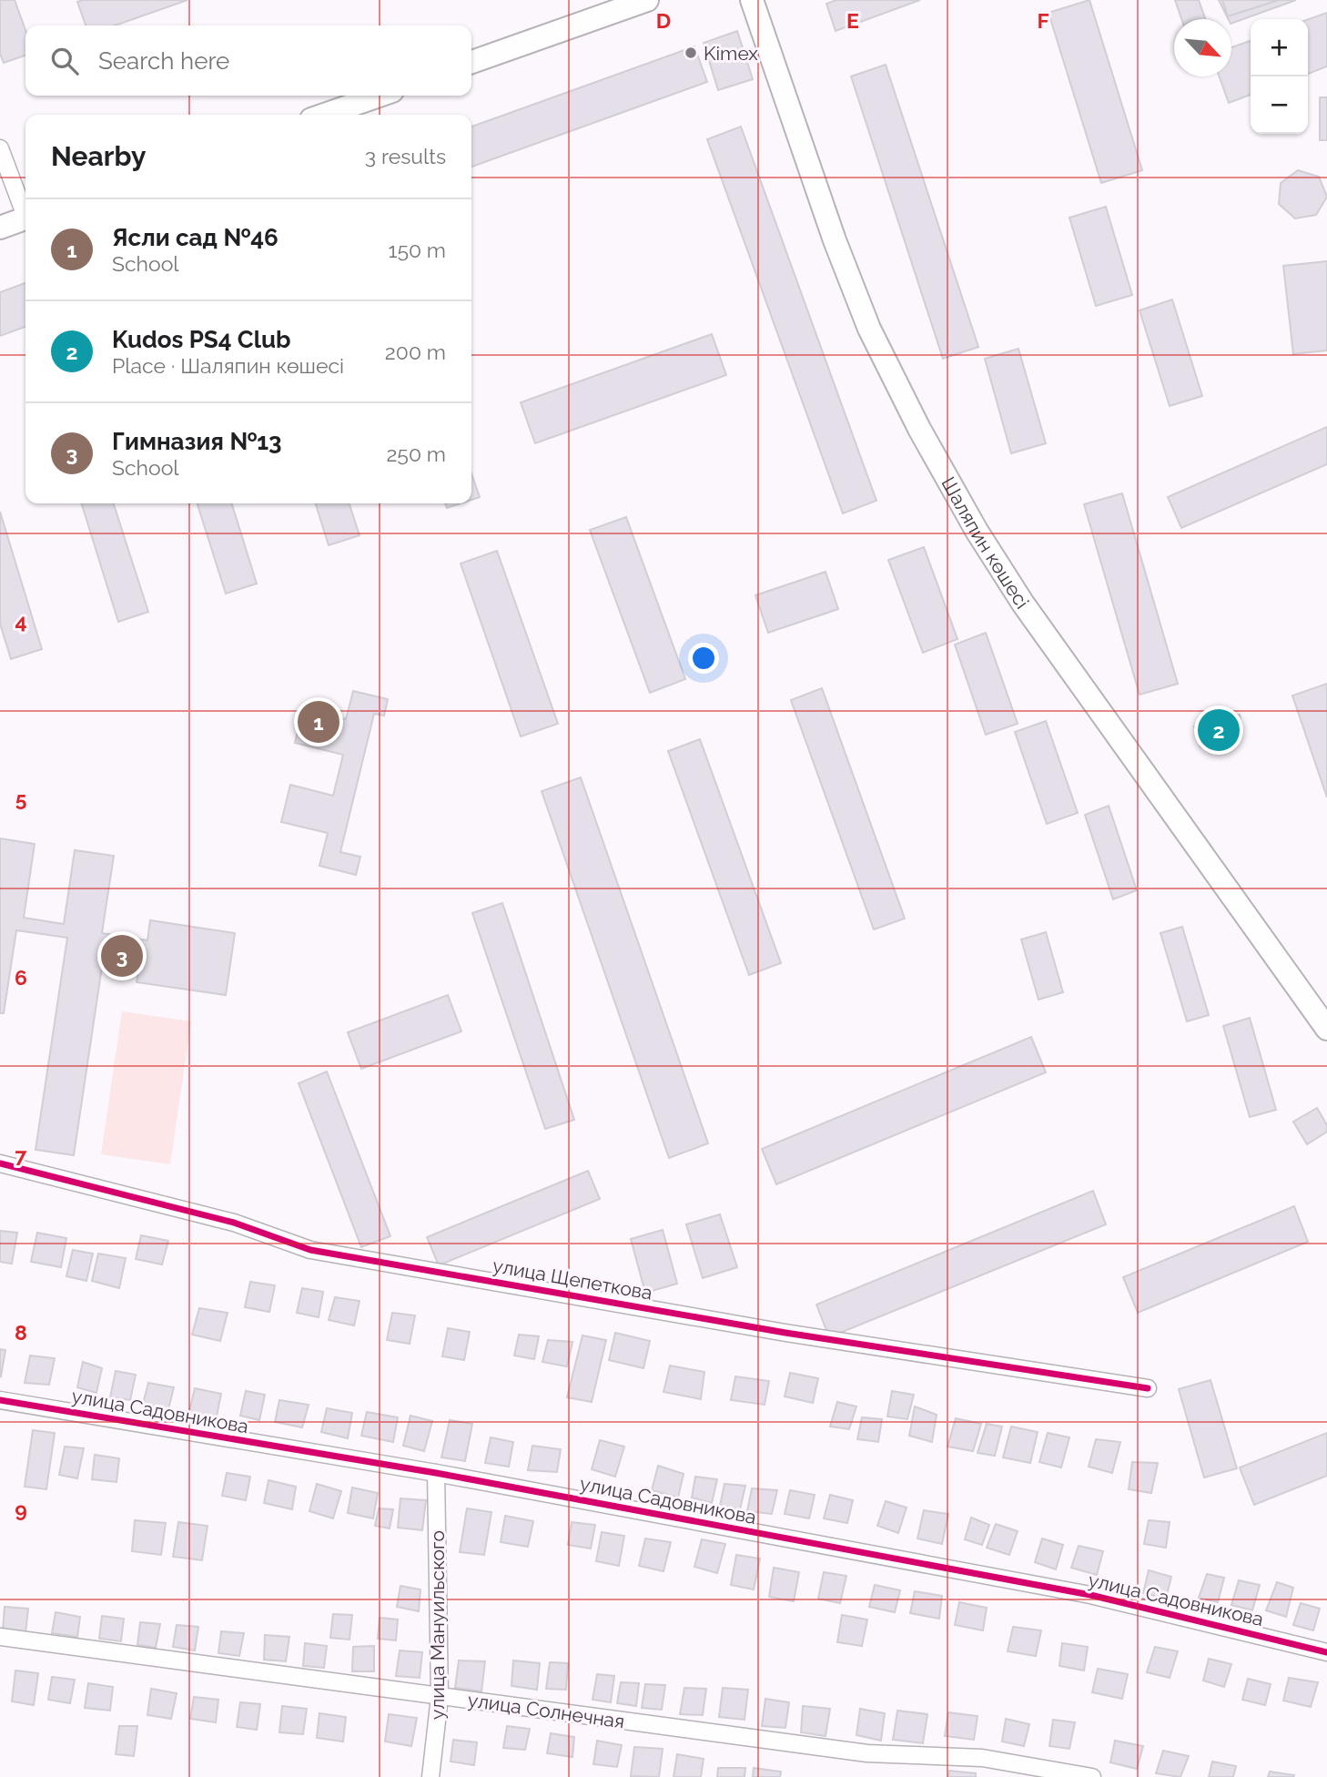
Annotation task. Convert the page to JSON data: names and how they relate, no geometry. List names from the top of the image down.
{
  "streets": {
    "main road": ["Шаляпин көшесі"],
    "street": [
      "улица Щепеткова",
      "улица Садовникова",
      "улица Мануильского",
      "улица Солнечная"
    ]
  },
  "crossings": [
    ["улица Садовникова", "улица Мануильского"],
    ["улица Мануильского", "улица Солнечная"]
  ],
  "places": ["Kimex"],
  "north": "bottom right",
  "page": {
    "map_buttons": ["+", "−"],
    "search": "Search here",
    "heading": ["Nearby", "3 results"],
    "list": [
      {
        "mark": "1",
        "name": "Ясли сад №46",
        "note": "School",
        "value": "150 m"
      },
      {
        "mark": "2",
        "name": "Kudos PS4 Club",
        "note": "Place · Шаляпин көшесі",
        "value": "200 m"
      },
      {
        "mark": "3",
        "name": "Гимназия №13",
        "note": "School",
        "value": "250 m"
      }
    ],
    "pins": ["1", "2", "3"]
  },
  "grid": {
    "columns": ["D", "E", "F"],
    "rows": [
      "4",
      "5",
      "6",
      "7",
      "8",
      "9"
    ]
  }
}
